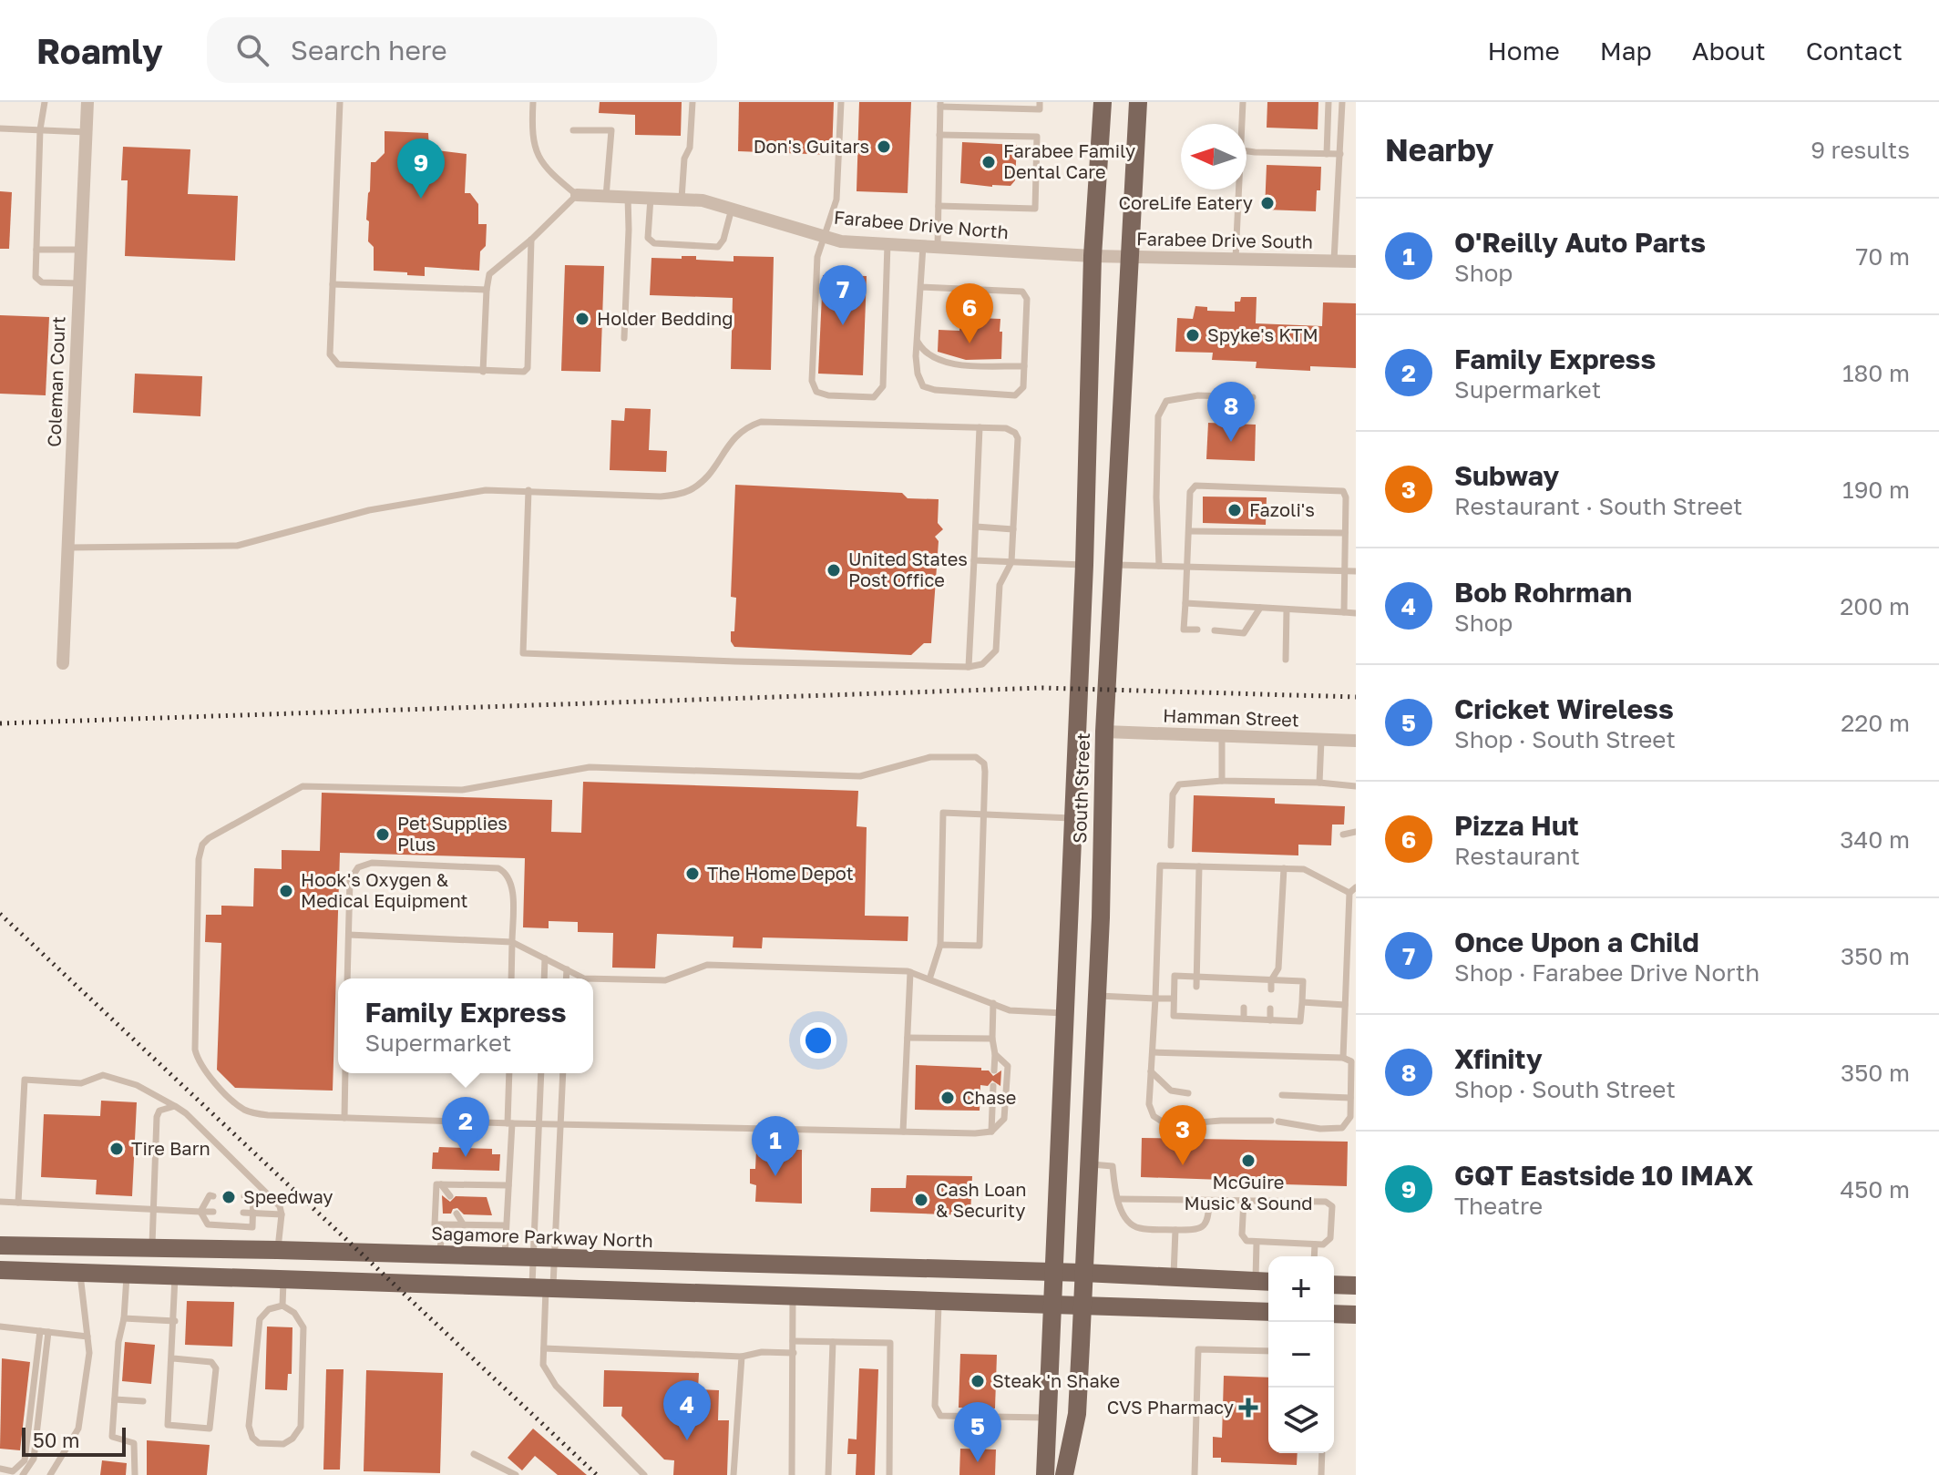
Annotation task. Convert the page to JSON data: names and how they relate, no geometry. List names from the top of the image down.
{
  "streets": {
    "main road": ["South Street", "Sagamore Parkway North"],
    "street": [
      "Farabee Drive North",
      "Farabee Drive South",
      "Coleman Court",
      "Hamman Street"
    ]
  },
  "crossings": [
    ["Farabee Drive North", "Farabee Drive South"],
    ["Farabee Drive North", "South Street"],
    ["Farabee Drive South", "South Street"],
    ["Hamman Street", "South Street"],
    ["South Street", "Sagamore Parkway North"]
  ],
  "places": {
    "other": [
      "Don's Guitars",
      "Farabee Family Dental Care",
      "CoreLife Eatery",
      "Holder Bedding",
      "Spyke's KTM",
      "Fazoli's",
      "United States Post Office",
      "Pet Supplies Plus",
      "The Home Depot",
      "Hook's Oxygen & Medical Equipment",
      "Chase",
      "Tire Barn",
      "McGuire Music & Sound",
      "Speedway",
      "Cash Loan & Security",
      "Steak 'n Shake"
    ],
    "health": ["CVS Pharmacy"]
  },
  "scale_bar": "50 m",
  "north": "left",
  "page": {
    "header": "Roamly",
    "search": "Search here",
    "nav": [
      "Home",
      "Map",
      "About",
      "Contact"
    ],
    "heading": ["Nearby", "9 results"],
    "pins": [
      "9",
      "7",
      "6",
      "8",
      "2",
      "3",
      "1",
      "4",
      "5"
    ],
    "list": [
      {
        "mark": "1",
        "name": "O'Reilly Auto Parts",
        "note": "Shop",
        "value": "70 m"
      },
      {
        "mark": "2",
        "name": "Family Express",
        "note": "Supermarket",
        "value": "180 m"
      },
      {
        "mark": "3",
        "name": "Subway",
        "note": "Restaurant · South Street",
        "value": "190 m"
      },
      {
        "mark": "4",
        "name": "Bob Rohrman",
        "note": "Shop",
        "value": "200 m"
      },
      {
        "mark": "5",
        "name": "Cricket Wireless",
        "note": "Shop · South Street",
        "value": "220 m"
      },
      {
        "mark": "6",
        "name": "Pizza Hut",
        "note": "Restaurant",
        "value": "340 m"
      },
      {
        "mark": "7",
        "name": "Once Upon a Child",
        "note": "Shop · Farabee Drive North",
        "value": "350 m"
      },
      {
        "mark": "8",
        "name": "Xfinity",
        "note": "Shop · South Street",
        "value": "350 m"
      },
      {
        "mark": "9",
        "name": "GQT Eastside 10 IMAX",
        "note": "Theatre",
        "value": "450 m"
      }
    ],
    "popup": ["Family Express", "Supermarket"],
    "map_buttons": ["+", "−"],
    "scale": "50 m"
  }
}
